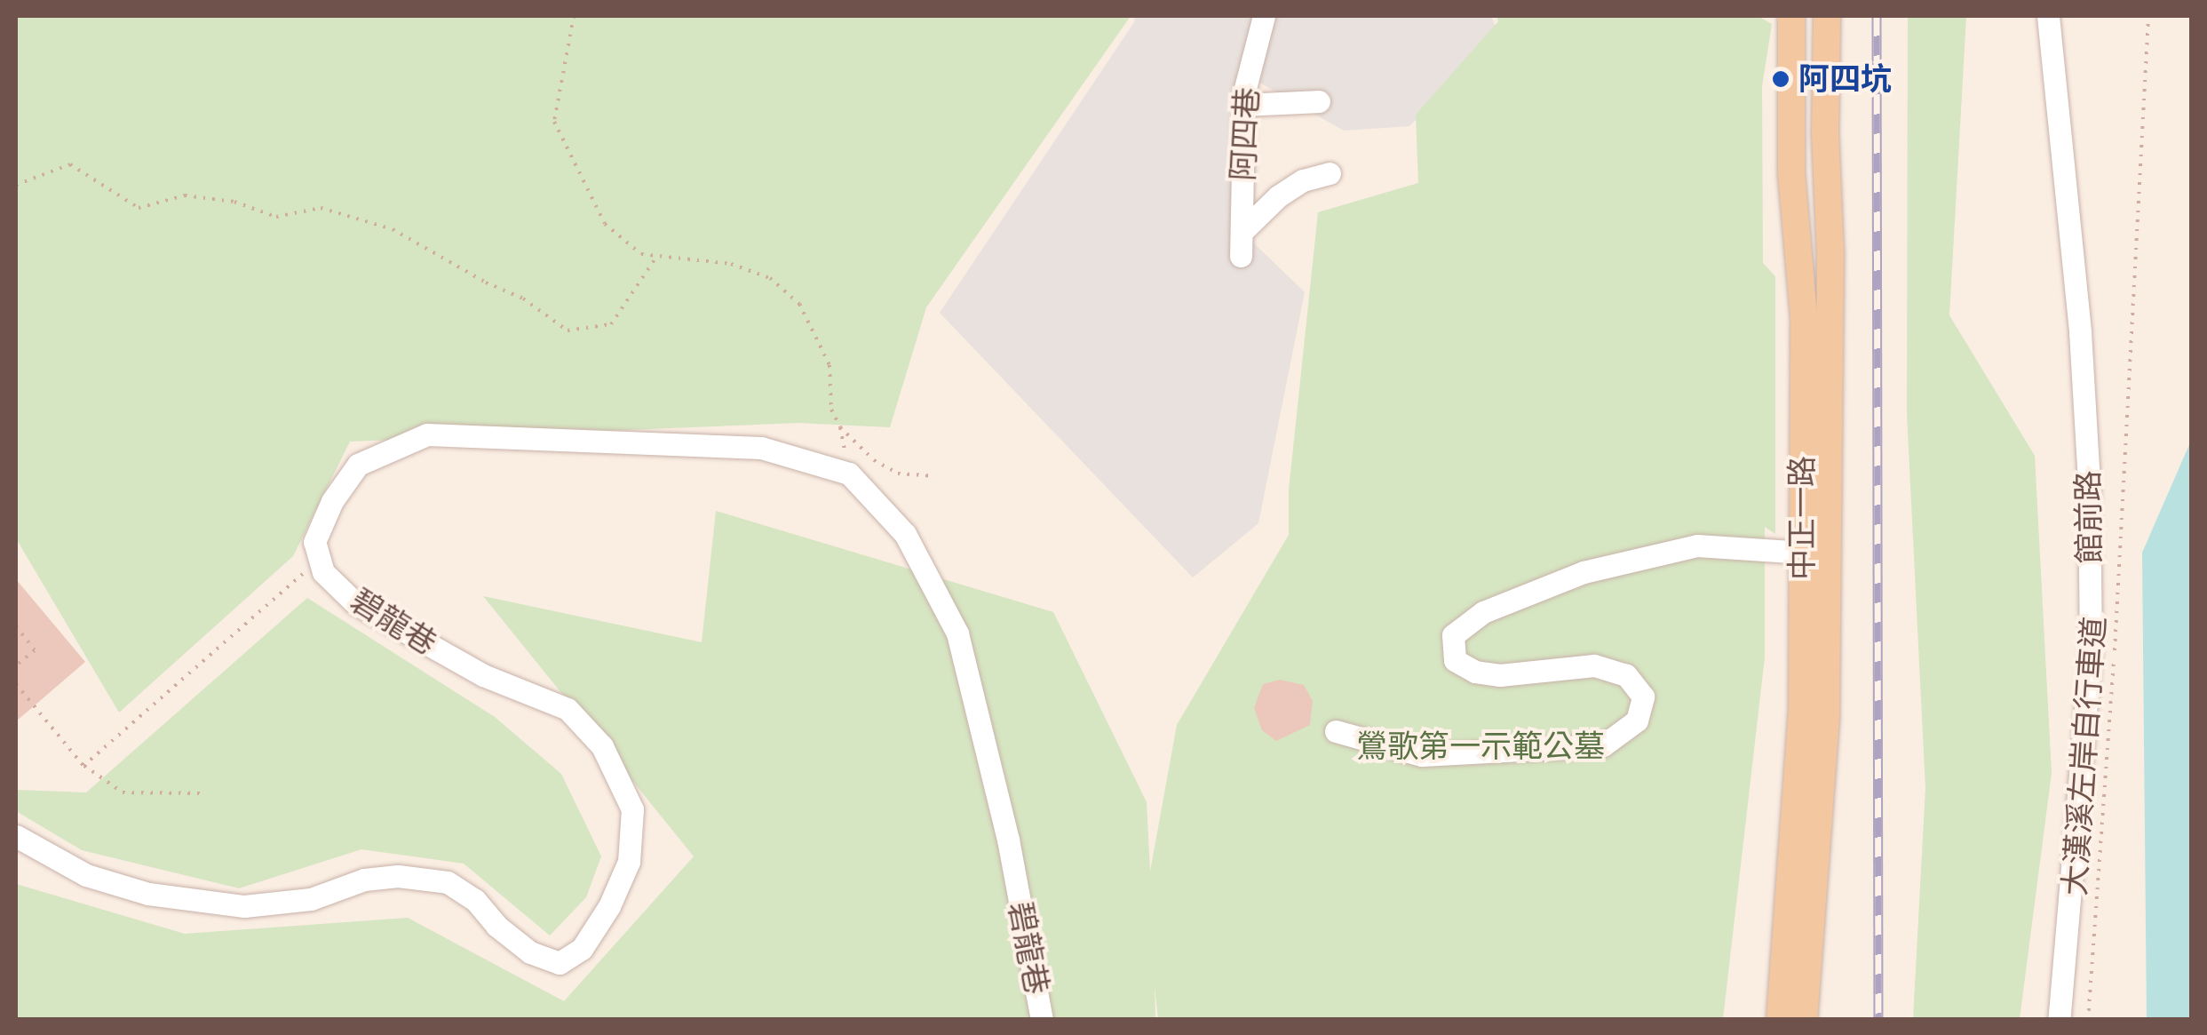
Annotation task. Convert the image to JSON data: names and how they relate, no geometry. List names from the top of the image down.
{
  "streets": {
    "main road": ["中正一路"],
    "street": ["阿四巷", "館前路", "碧龍巷"],
    "path": ["大漢溪左岸自行車道"]
  },
  "parks": ["鶯歌第一示範公墓"],
  "places": ["阿四坑"]
}
